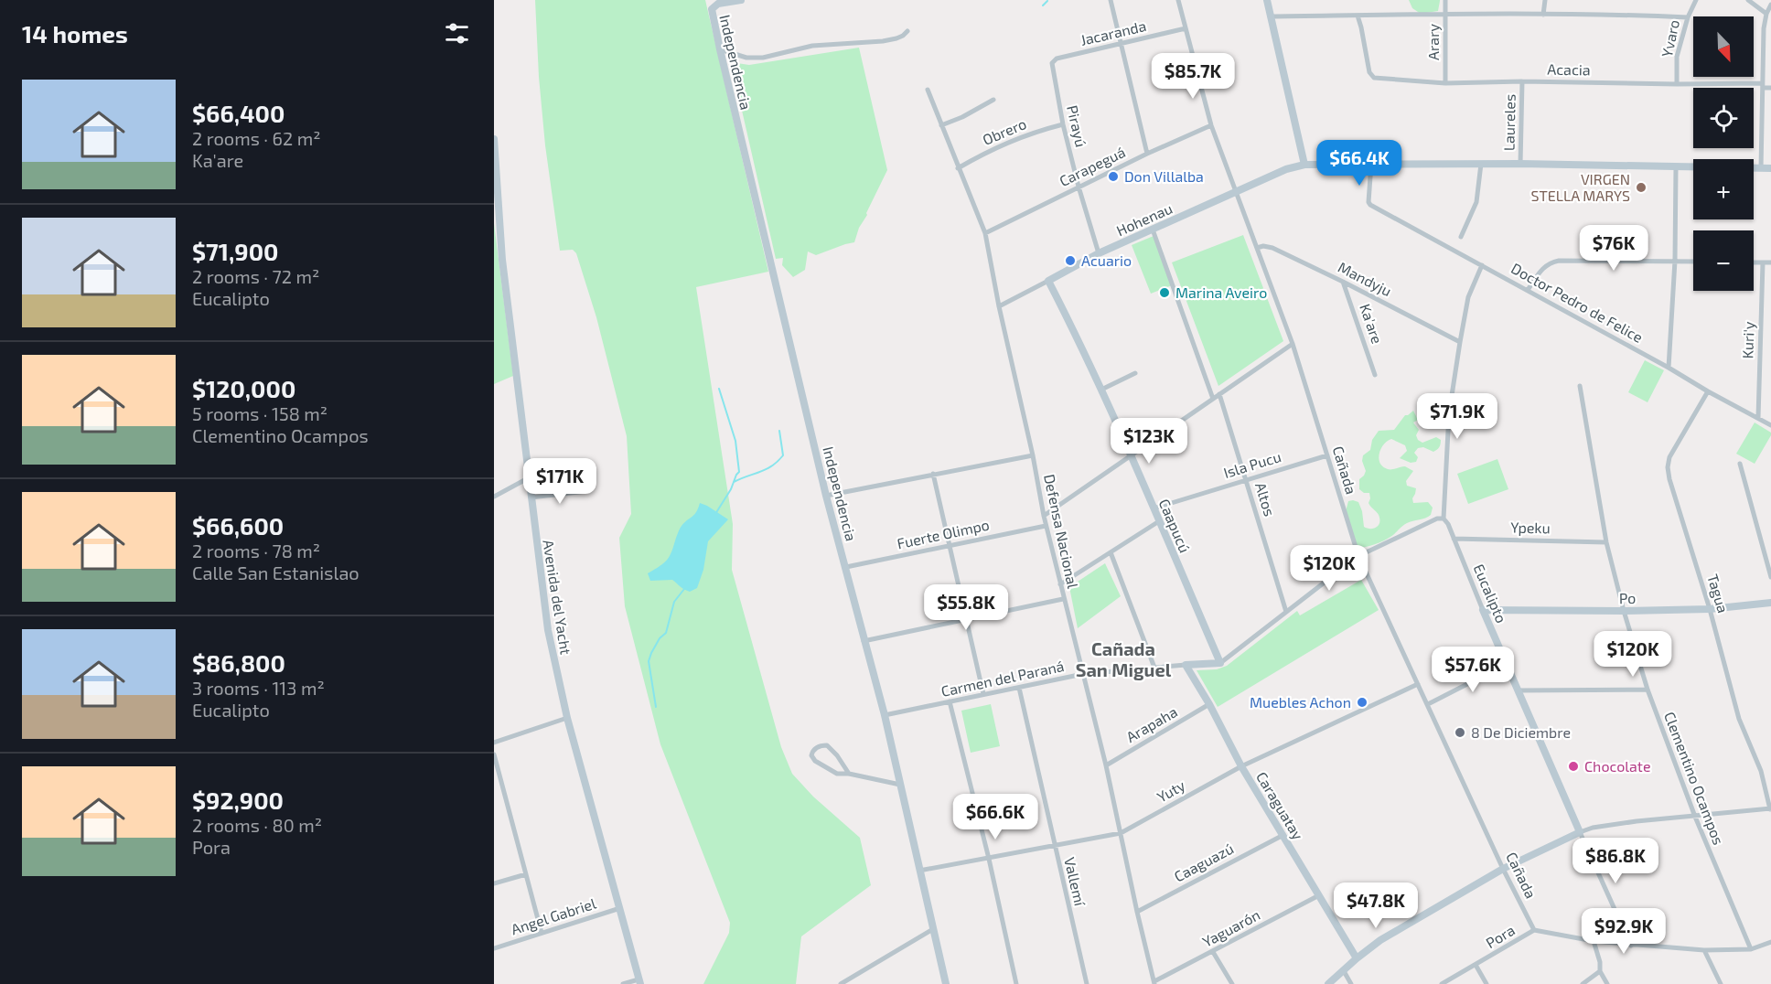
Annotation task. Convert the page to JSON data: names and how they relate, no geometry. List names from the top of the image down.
{
  "streets": {
    "street": [
      "Jacaranda",
      "Yvaro",
      "Arary",
      "Independencia",
      "Acacia",
      "Laureles",
      "Pirayú",
      "Obrero",
      "Carapeguá",
      "Hohenau",
      "Mandyju",
      "Doctor Pedro de Felice",
      "Ka'are",
      "Kuri'y",
      "Isla Pucu",
      "Cañada",
      "Altos",
      "Caapucú",
      "Ypeku",
      "Defensa Nacional",
      "Fuerte Olimpo",
      "Eucalipto",
      "Tagua",
      "Avenida del Yacht",
      "Po",
      "Carmen del Paraná",
      "Arapaha",
      "Clementino Ocampos",
      "Yuty",
      "Caraguatay",
      "Caaguazú",
      "Vallemí",
      "Angel Gabriel",
      "Yaguarón",
      "Pora"
    ]
  },
  "crossings": [
    ["Jacaranda", "Pirayú"],
    ["Jacaranda", "Cañada"],
    ["Yvaro", "Acacia"],
    ["Arary", "Acacia"],
    ["Independencia", "Fuerte Olimpo"],
    ["Independencia", "Carmen del Paraná"],
    ["Independencia", "Yuty"],
    ["Acacia", "Laureles"],
    ["Laureles", "Hohenau"],
    ["Pirayú", "Obrero"],
    ["Pirayú", "Carapeguá"],
    ["Pirayú", "Hohenau"],
    ["Obrero", "Defensa Nacional"],
    ["Carapeguá", "Cañada"],
    ["Carapeguá", "Defensa Nacional"],
    ["Hohenau", "Doctor Pedro de Felice"],
    ["Hohenau", "Cañada"],
    ["Hohenau", "Caapucú"],
    ["Hohenau", "Defensa Nacional"],
    ["Mandyju", "Ka'are"],
    ["Mandyju", "Cañada"],
    ["Mandyju", "Eucalipto"],
    ["Doctor Pedro de Felice", "Kuri'y"],
    ["Doctor Pedro de Felice", "Eucalipto"],
    ["Doctor Pedro de Felice", "Tagua"],
    ["Isla Pucu", "Cañada"],
    ["Isla Pucu", "Altos"],
    ["Isla Pucu", "Caapucú"],
    ["Cañada", "Yuty"],
    ["Cañada", "Pora"],
    ["Caapucú", "Carmen del Paraná"],
    ["Ypeku", "Eucalipto"],
    ["Ypeku", "Clementino Ocampos"],
    ["Defensa Nacional", "Fuerte Olimpo"],
    ["Defensa Nacional", "Carmen del Paraná"],
    ["Defensa Nacional", "Arapaha"],
    ["Defensa Nacional", "Yuty"],
    ["Defensa Nacional", "Caaguazú"],
    ["Defensa Nacional", "Yaguarón"],
    ["Eucalipto", "Po"],
    ["Eucalipto", "Pora"],
    ["Tagua", "Po"],
    ["Avenida del Yacht", "Angel Gabriel"],
    ["Po", "Clementino Ocampos"],
    ["Carmen del Paraná", "Caraguatay"],
    ["Carmen del Paraná", "Vallemí"],
    ["Arapaha", "Caraguatay"],
    ["Clementino Ocampos", "Pora"],
    ["Yuty", "Caraguatay"],
    ["Yuty", "Vallemí"],
    ["Caraguatay", "Caaguazú"],
    ["Caraguatay", "Yaguarón"]
  ],
  "districts": ["Cañada San Miguel"],
  "places": [
    "Don Villalba",
    "VIRGEN STELLA MARYS",
    "Acuario",
    "Marina Aveiro",
    "Muebles Achon",
    "8 De Diciembre",
    "Chocolate"
  ],
  "north": "bottom right",
  "page": {
    "heading": "14 homes",
    "map_buttons": ["+", "−"],
    "price": [
      "$85.7K",
      "$66.4K",
      "$76K",
      "$71.9K",
      "$123K",
      "$171K",
      "$120K",
      "$55.8K",
      "$120K",
      "$57.6K",
      "$66.6K",
      "$86.8K",
      "$47.8K",
      "$92.9K"
    ],
    "list": [
      {
        "name": "$66,400",
        "note": "2 rooms · 62 m² · Ka'are"
      },
      {
        "name": "$71,900",
        "note": "2 rooms · 72 m² · Eucalipto"
      },
      {
        "name": "$120,000",
        "note": "5 rooms · 158 m² · Clementino Ocampos"
      },
      {
        "name": "$66,600",
        "note": "2 rooms · 78 m² · Calle San Estanislao"
      },
      {
        "name": "$86,800",
        "note": "3 rooms · 113 m² · Eucalipto"
      },
      {
        "name": "$92,900",
        "note": "2 rooms · 80 m² · Pora"
      }
    ]
  }
}
